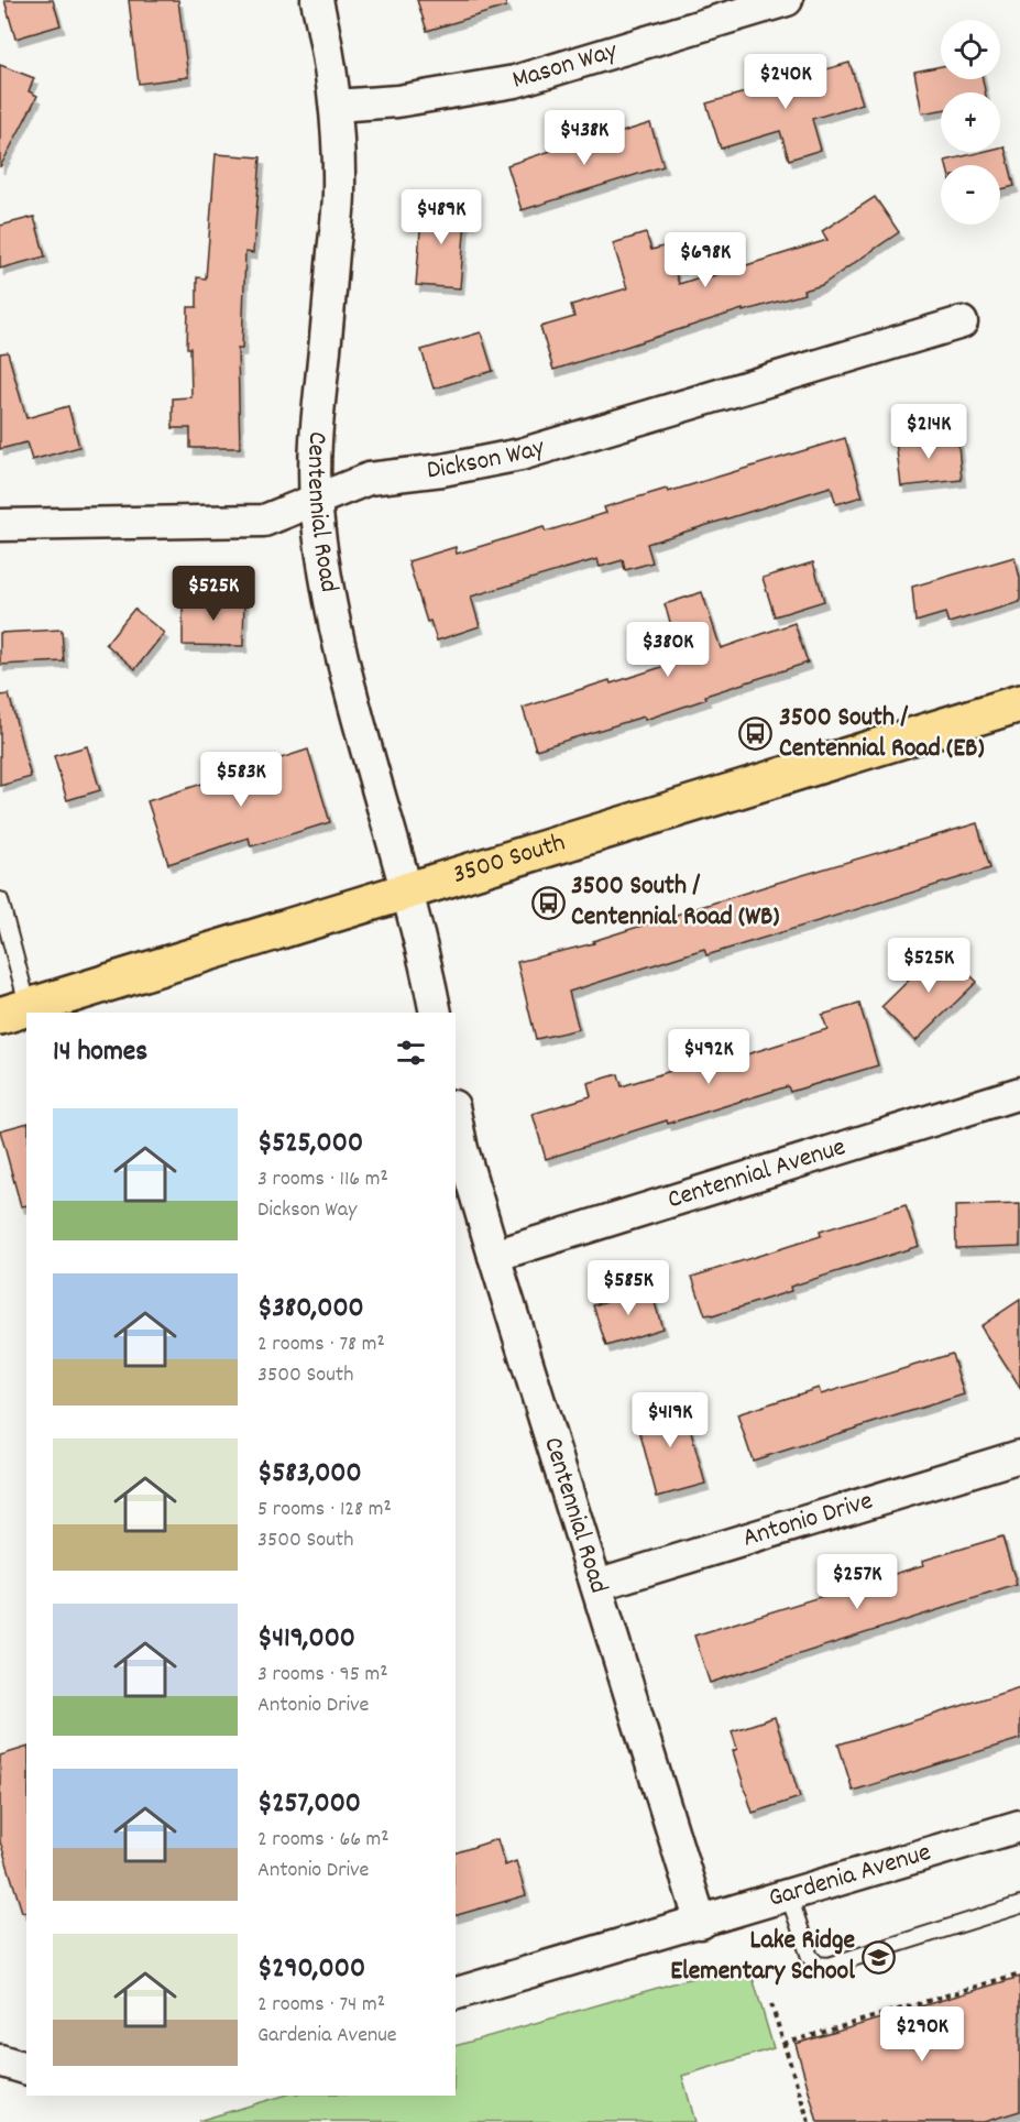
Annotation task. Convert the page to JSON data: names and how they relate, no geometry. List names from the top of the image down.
{
  "streets": {
    "main road": ["3500 South"],
    "street": [
      "Mason Way",
      "Dickson Way",
      "Centennial Road",
      "Centennial Avenue",
      "Antonio Drive",
      "Gardenia Avenue"
    ]
  },
  "crossings": [
    ["Mason Way", "Centennial Road"],
    ["Dickson Way", "Centennial Road"],
    ["Centennial Road", "3500 South"],
    ["Centennial Road", "Centennial Avenue"],
    ["Centennial Road", "Antonio Drive"],
    ["Centennial Road", "Gardenia Avenue"]
  ],
  "places": {
    "bus stop": ["3500 South / Centennial Road (EB)", "3500 South / Centennial Road (WB)"],
    "school or university": ["Lake Ridge Elementary School"]
  },
  "page": {
    "map_buttons": ["+", "−"],
    "price": [
      "$240K",
      "$438K",
      "$489K",
      "$698K",
      "$214K",
      "$525K",
      "$380K",
      "$583K",
      "$525K",
      "$492K",
      "$585K",
      "$419K",
      "$257K",
      "$290K"
    ],
    "heading": "14 homes",
    "list": [
      {
        "name": "$525,000",
        "note": "3 rooms · 116 m² · Dickson Way"
      },
      {
        "name": "$380,000",
        "note": "2 rooms · 78 m² · 3500 South"
      },
      {
        "name": "$583,000",
        "note": "5 rooms · 128 m² · 3500 South"
      },
      {
        "name": "$419,000",
        "note": "3 rooms · 95 m² · Antonio Drive"
      },
      {
        "name": "$257,000",
        "note": "2 rooms · 66 m² · Antonio Drive"
      },
      {
        "name": "$290,000",
        "note": "2 rooms · 74 m² · Gardenia Avenue"
      }
    ]
  }
}
